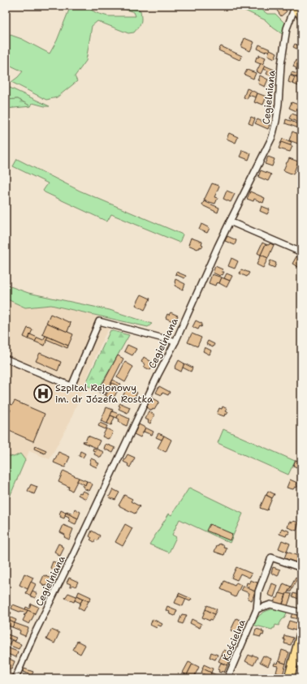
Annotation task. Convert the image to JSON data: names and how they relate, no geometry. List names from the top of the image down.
{
  "streets": {
    "street": ["Cegielniana", "Kościelna"]
  },
  "places": {
    "hospital": ["Szpital Rejonowy im. dr Józefa Rostka"]
  }
}
